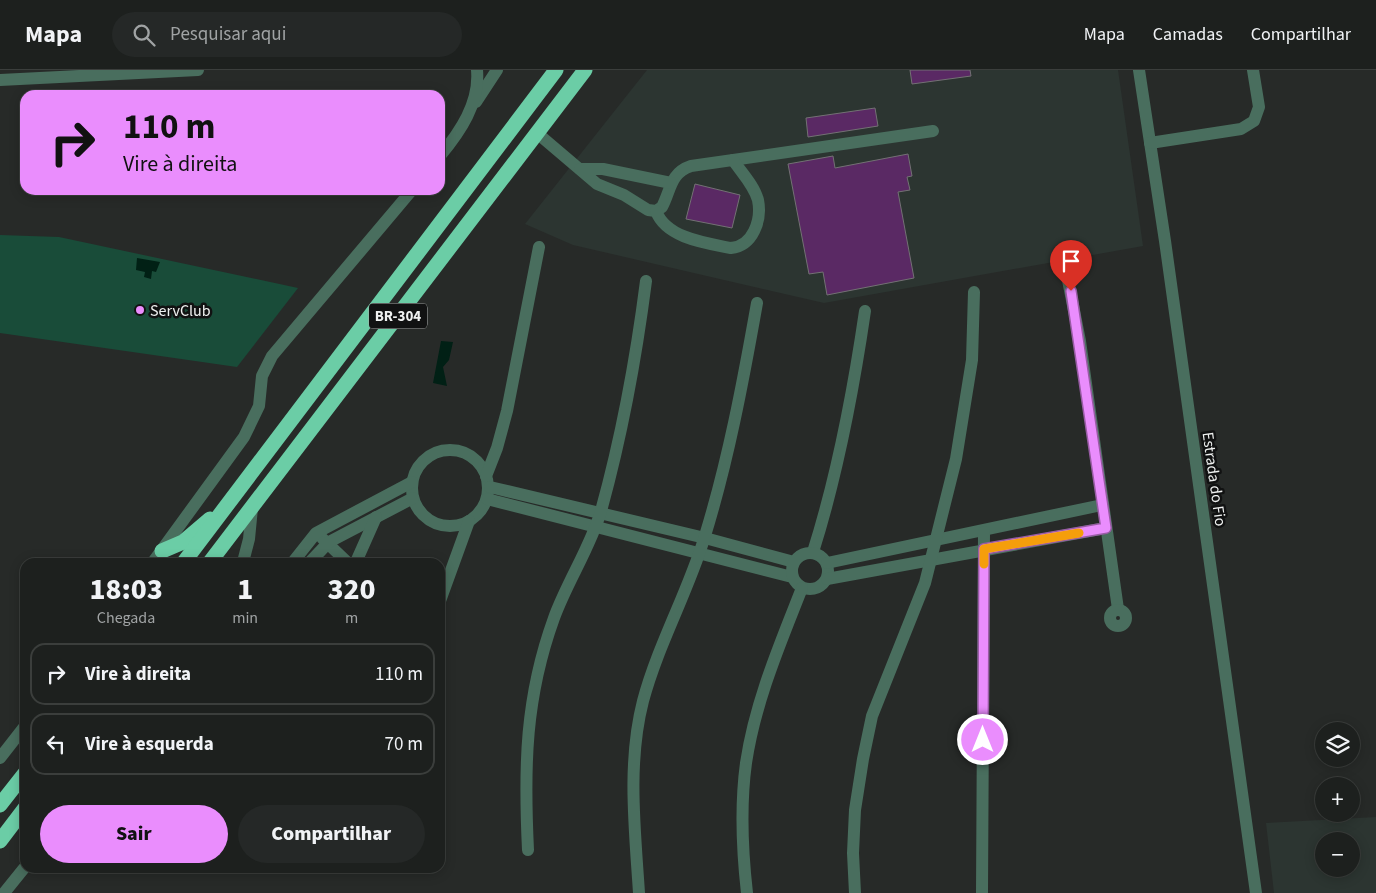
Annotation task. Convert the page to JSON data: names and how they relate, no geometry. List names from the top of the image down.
{
  "streets": {
    "highway": ["BR-304"],
    "street": ["Estrada do Fio"]
  },
  "places": ["ServClub"],
  "page": {
    "header": "Mapa",
    "search": "Pesquisar aqui",
    "nav": ["Mapa", "Camadas", "Compartilhar"],
    "turn": ["110 m", "Vire à direita"],
    "eta": [
      "18:03",
      "Chegada",
      "1",
      "min",
      "320",
      "m"
    ],
    "list": [
      {
        "name": "Vire à direita",
        "value": "110 m"
      },
      {
        "name": "Vire à esquerda",
        "value": "70 m"
      }
    ],
    "map_buttons": ["+", "−"],
    "buttons": ["Sair", "Compartilhar"]
  }
}
